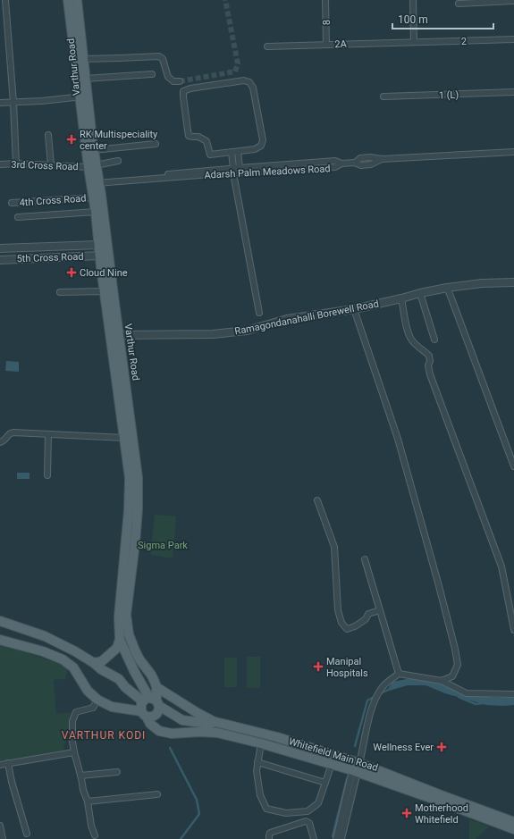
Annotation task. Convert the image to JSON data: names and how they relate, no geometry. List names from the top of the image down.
{
  "streets": {
    "main road": ["Varthur Road", "Whitefield Main Road"],
    "street": [
      "8",
      "2",
      "2A",
      "1 (L)",
      "3rd Cross Road",
      "Adarsh Palm Meadows Road",
      "4th Cross Road",
      "5th Cross Road",
      "Ramagondanahalli Borewell Road"
    ]
  },
  "crossings": [
    ["8", "2A"],
    ["2", "2A"],
    ["Varthur Road", "3rd Cross Road"],
    ["Varthur Road", "Adarsh Palm Meadows Road"],
    ["Varthur Road", "4th Cross Road"],
    ["Varthur Road", "5th Cross Road"],
    ["Varthur Road", "Ramagondanahalli Borewell Road"],
    ["Varthur Road", "Whitefield Main Road"]
  ],
  "districts": ["VARTHUR KODI"],
  "parks": ["Sigma Park"],
  "places": {
    "health": [
      "RK Multispeciality center",
      "Cloud Nine",
      "Manipal Hospitals",
      "Wellness Ever",
      "Motherhood Whitefield"
    ]
  },
  "scale_bar": "100 m"
}
